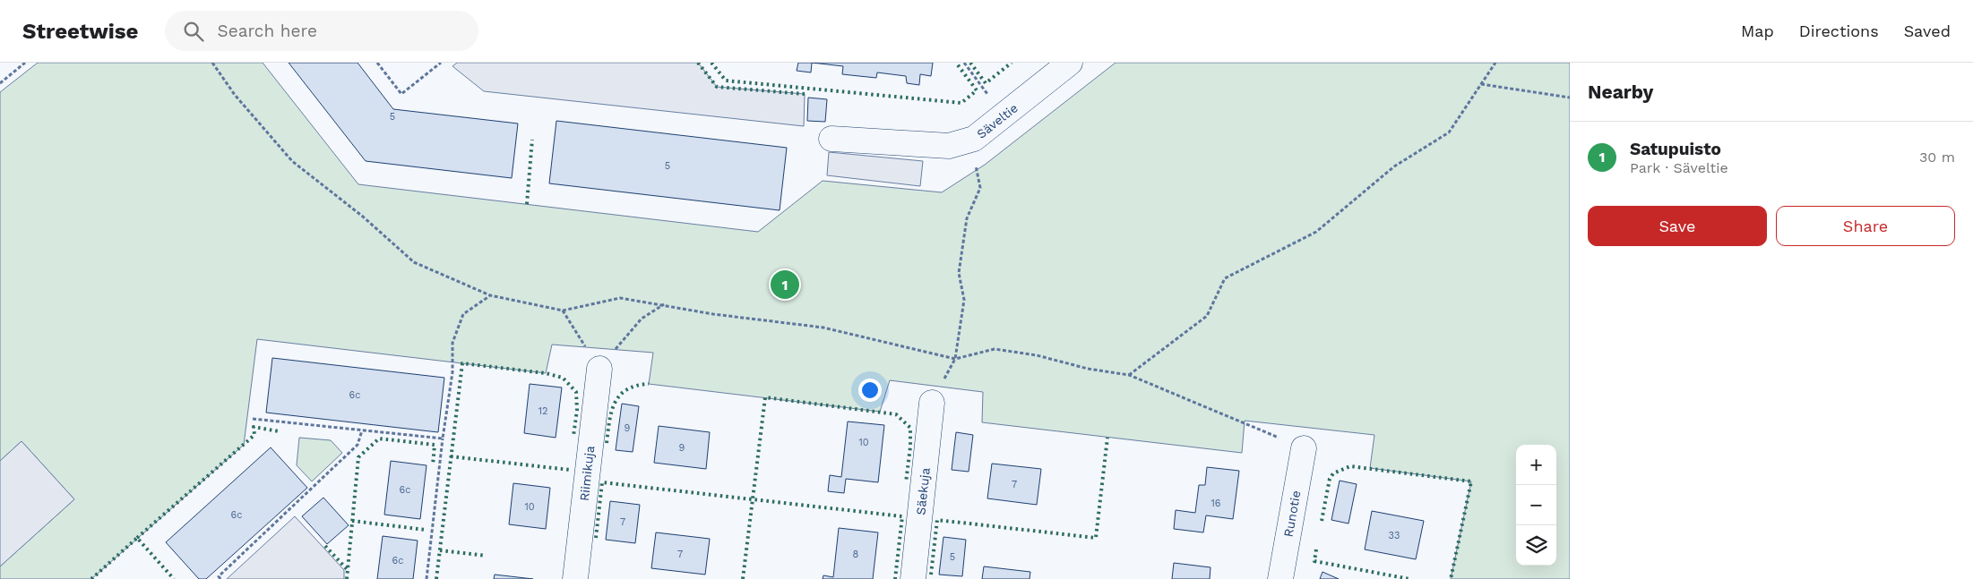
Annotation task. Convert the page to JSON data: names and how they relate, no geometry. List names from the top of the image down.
{
  "streets": {
    "street": [
      "Säveltie",
      "Riimikuja",
      "Säekuja",
      "Runotie"
    ]
  },
  "house_numbers": [
    "5",
    "5",
    "6c",
    "12",
    "9",
    "10",
    "9",
    "7",
    "6c",
    "16",
    "10",
    "6c",
    "7",
    "33",
    "7",
    "8",
    "5",
    "6c"
  ],
  "page": {
    "header": "Streetwise",
    "search": "Search here",
    "nav": ["Map", "Directions", "Saved"],
    "heading": "Nearby",
    "list": [
      {
        "mark": "1",
        "name": "Satupuisto",
        "note": "Park · Säveltie",
        "value": "30 m"
      }
    ],
    "buttons": ["Save", "Share"],
    "pins": "1",
    "map_buttons": ["+", "−"]
  }
}
